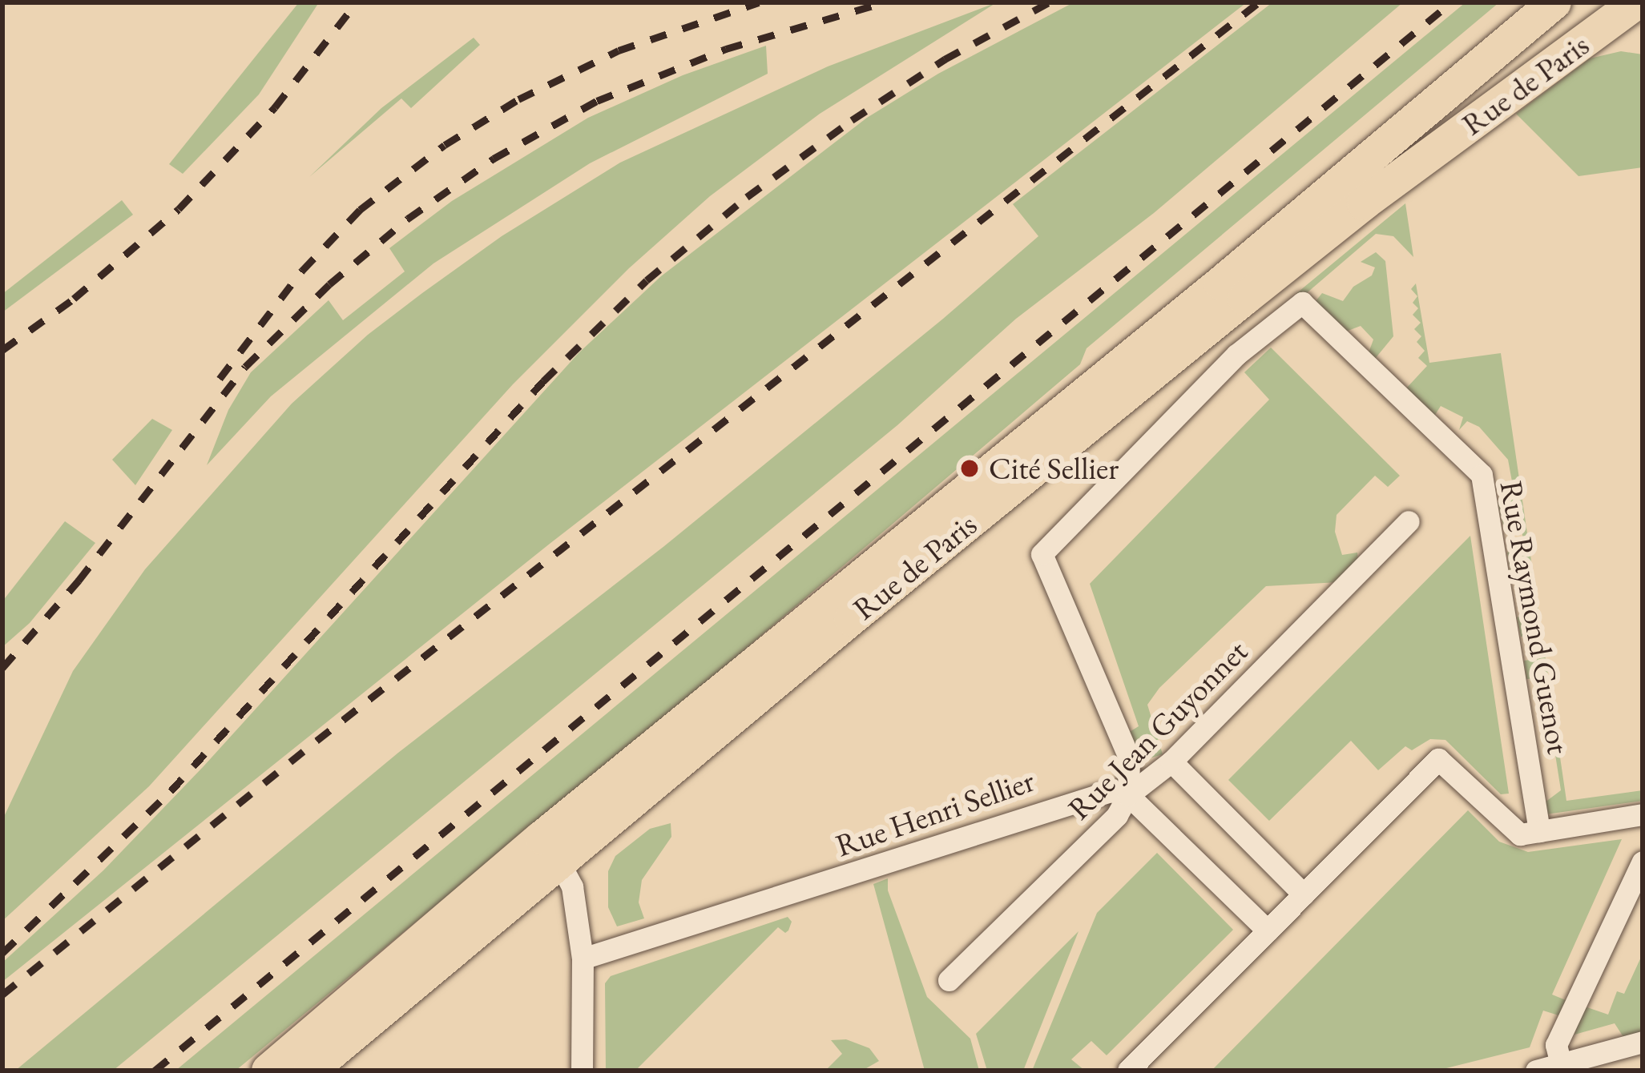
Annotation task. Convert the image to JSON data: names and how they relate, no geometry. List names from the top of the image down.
{
  "streets": {
    "main road": ["Rue de Paris"],
    "street": ["Rue Raymond Guenot", "Rue Jean Guyonnet", "Rue Henri Sellier"]
  },
  "crossings": [
    ["Rue Raymond Guenot", "Rue Jean Guyonnet"],
    ["Rue Raymond Guenot", "Rue Henri Sellier"],
    ["Rue Jean Guyonnet", "Rue Henri Sellier"]
  ],
  "places": ["Cité Sellier"]
}
